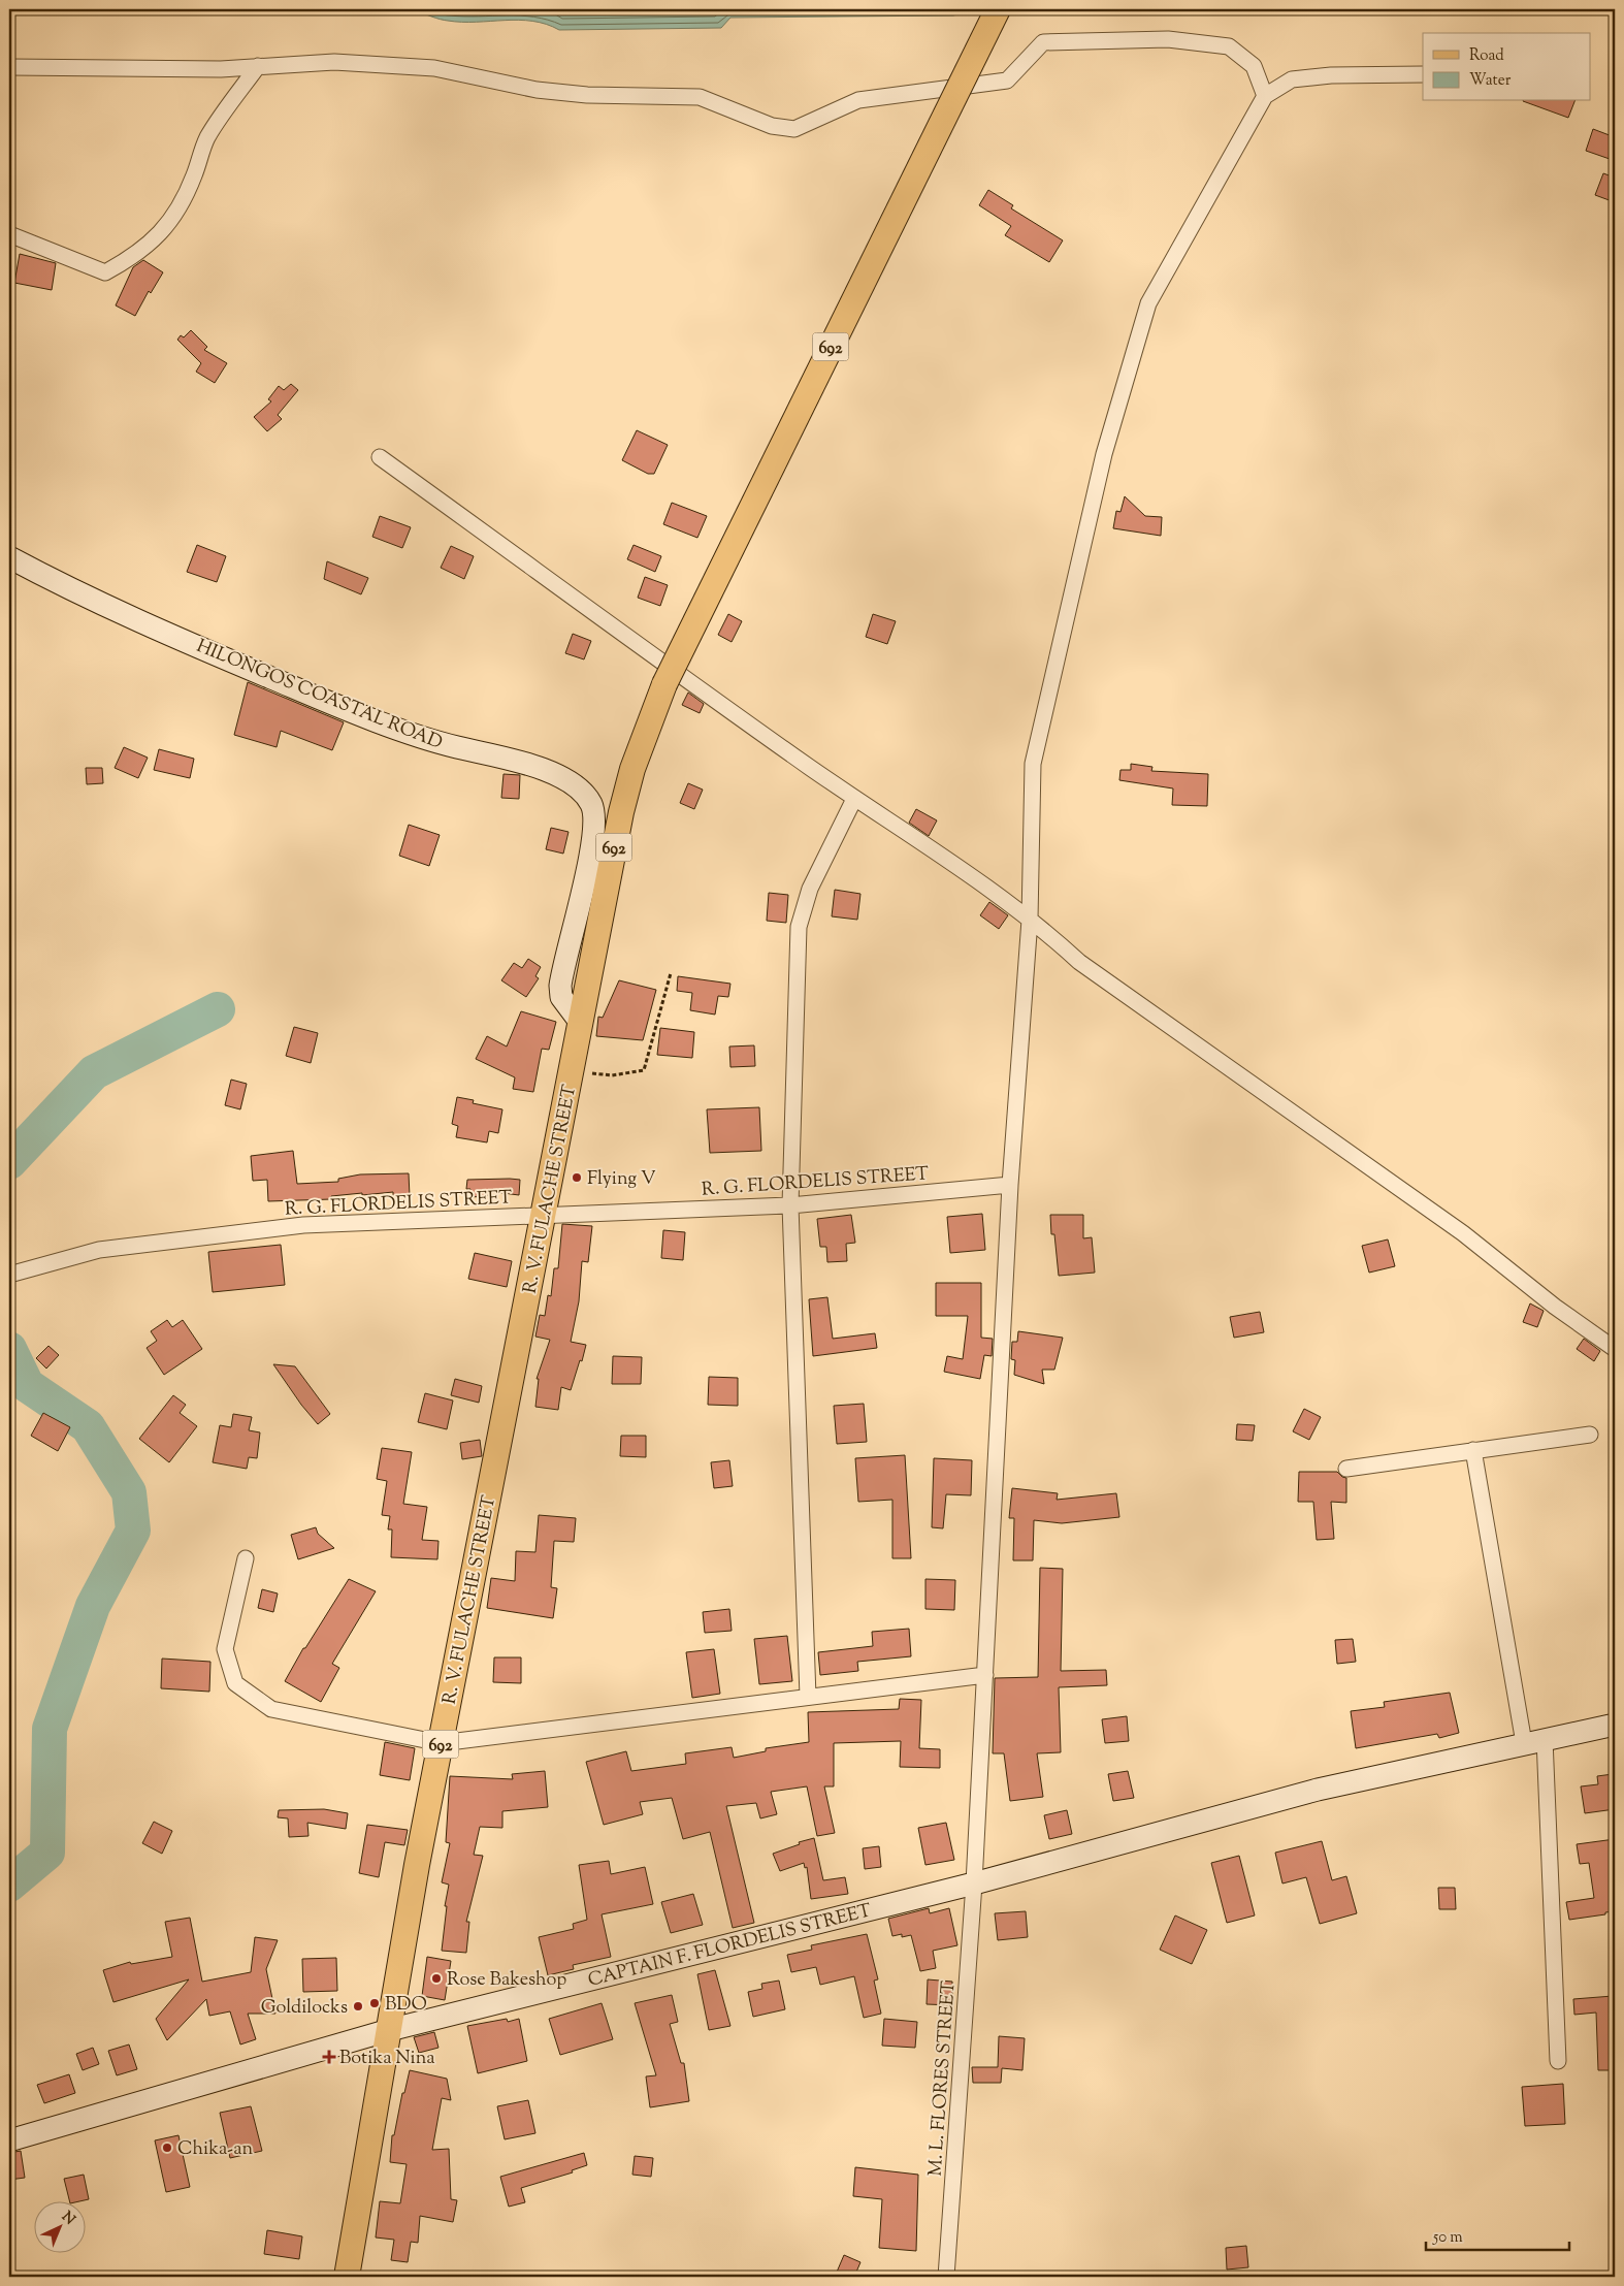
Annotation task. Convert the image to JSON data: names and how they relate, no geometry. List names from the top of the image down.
{
  "streets": {
    "main road": ["692", "R. V. FULACHE STREET"],
    "street": [
      "HILONGOS COASTAL ROAD",
      "R. G. FLORDELIS STREET",
      "CAPTAIN F. FLORDELIS STREET",
      "M. L. FLORES STREET"
    ]
  },
  "crossings": [
    ["692", "HILONGOS COASTAL ROAD"],
    ["692", "R. V. FULACHE STREET"],
    ["HILONGOS COASTAL ROAD", "R. V. FULACHE STREET"],
    ["R. G. FLORDELIS STREET", "R. V. FULACHE STREET"],
    ["R. G. FLORDELIS STREET", "M. L. FLORES STREET"],
    ["R. V. FULACHE STREET", "CAPTAIN F. FLORDELIS STREET"],
    ["CAPTAIN F. FLORDELIS STREET", "M. L. FLORES STREET"]
  ],
  "places": {
    "other": [
      "Flying V",
      "Rose Bakeshop",
      "BDO",
      "Goldilocks",
      "Chika-an"
    ],
    "health": ["Botika Nina"]
  },
  "legend": ["Road", "Water"],
  "scale_bar": "50 m",
  "north": "top right"
}
